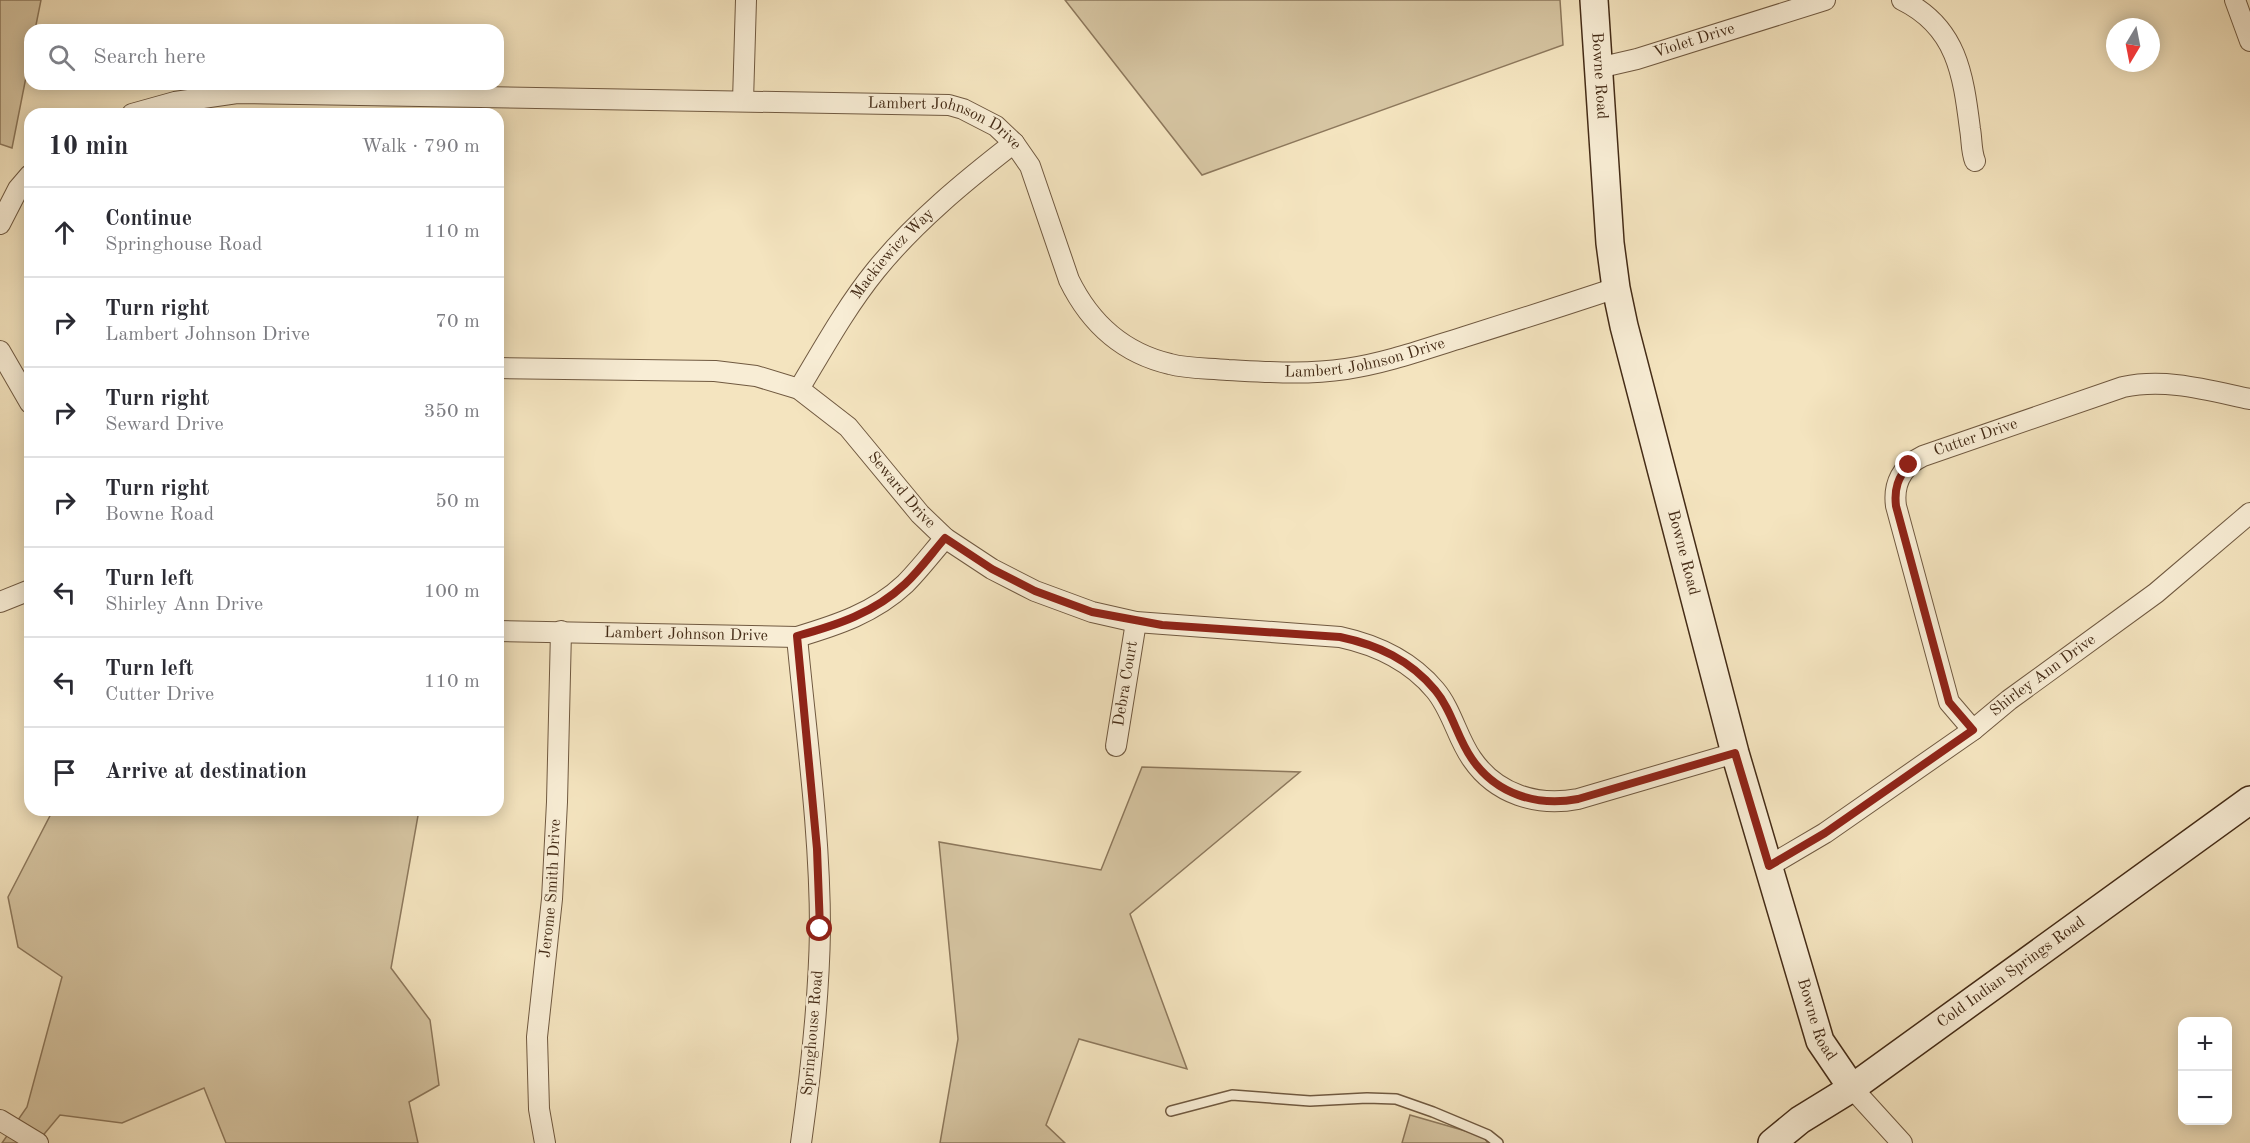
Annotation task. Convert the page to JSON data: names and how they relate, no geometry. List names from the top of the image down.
{
  "streets": {
    "street": [
      "Violet Drive",
      "Bowne Road",
      "Lambert Johnson Drive",
      "Mackiewicz Way",
      "Cutter Drive",
      "Seward Drive",
      "Shirley Ann Drive",
      "Debra Court",
      "Jerome Smith Drive",
      "Cold Indian Springs Road",
      "Springhouse Road"
    ]
  },
  "crossings": [
    ["Violet Drive", "Bowne Road"],
    ["Bowne Road", "Lambert Johnson Drive"],
    ["Bowne Road", "Seward Drive"],
    ["Bowne Road", "Shirley Ann Drive"],
    ["Bowne Road", "Cold Indian Springs Road"],
    ["Lambert Johnson Drive", "Mackiewicz Way"],
    ["Lambert Johnson Drive", "Seward Drive"],
    ["Lambert Johnson Drive", "Jerome Smith Drive"],
    ["Lambert Johnson Drive", "Springhouse Road"],
    ["Mackiewicz Way", "Seward Drive"],
    ["Cutter Drive", "Shirley Ann Drive"],
    ["Seward Drive", "Debra Court"]
  ],
  "north": "bottom",
  "page": {
    "search": "Search here",
    "heading": ["10 min", "Walk · 790 m"],
    "list": [
      ["Continue", "Springhouse Road", "110 m"],
      ["Turn right", "Lambert Johnson Drive", "70 m"],
      ["Turn right", "Seward Drive", "350 m"],
      ["Turn right", "Bowne Road", "50 m"],
      ["Turn left", "Shirley Ann Drive", "100 m"],
      ["Turn left", "Cutter Drive", "110 m"],
      "Arrive at destination"
    ],
    "map_buttons": ["+", "−"]
  }
}
